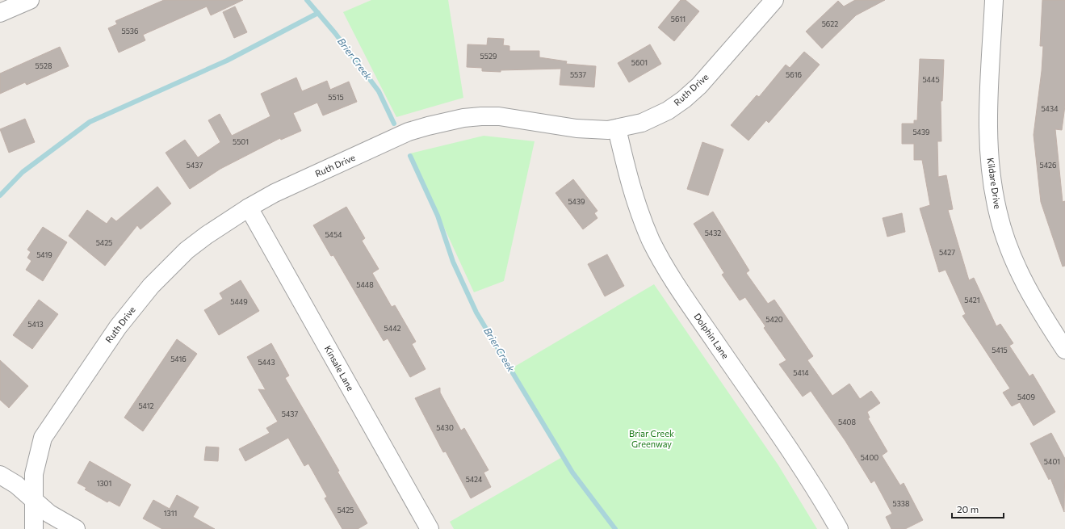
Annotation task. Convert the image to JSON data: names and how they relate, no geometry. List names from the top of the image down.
{
  "streets": {
    "street": [
      "Ruth Drive",
      "Kildare Drive",
      "Dolphin Lane",
      "Kinsale Lane"
    ]
  },
  "crossings": [
    ["Ruth Drive", "Dolphin Lane"],
    ["Ruth Drive", "Kinsale Lane"]
  ],
  "water": ["Brier Creek"],
  "parks": ["Briar Creek Greenway"],
  "house_numbers": [
    "5611",
    "5622",
    "5536",
    "5529",
    "5601",
    "5528",
    "5537",
    "5616",
    "5445",
    "5515",
    "5434",
    "5439",
    "5501",
    "5437",
    "5426",
    "5439",
    "5432",
    "5454",
    "5425",
    "5427",
    "5419",
    "5448",
    "5421",
    "5449",
    "5420",
    "5413",
    "5442",
    "5415",
    "5416",
    "5443",
    "5414",
    "5409",
    "5412",
    "5437",
    "5408",
    "5430",
    "5400",
    "5401",
    "5424",
    "1301",
    "5338",
    "5425",
    "1311"
  ],
  "scale_bar": "20 m"
}
